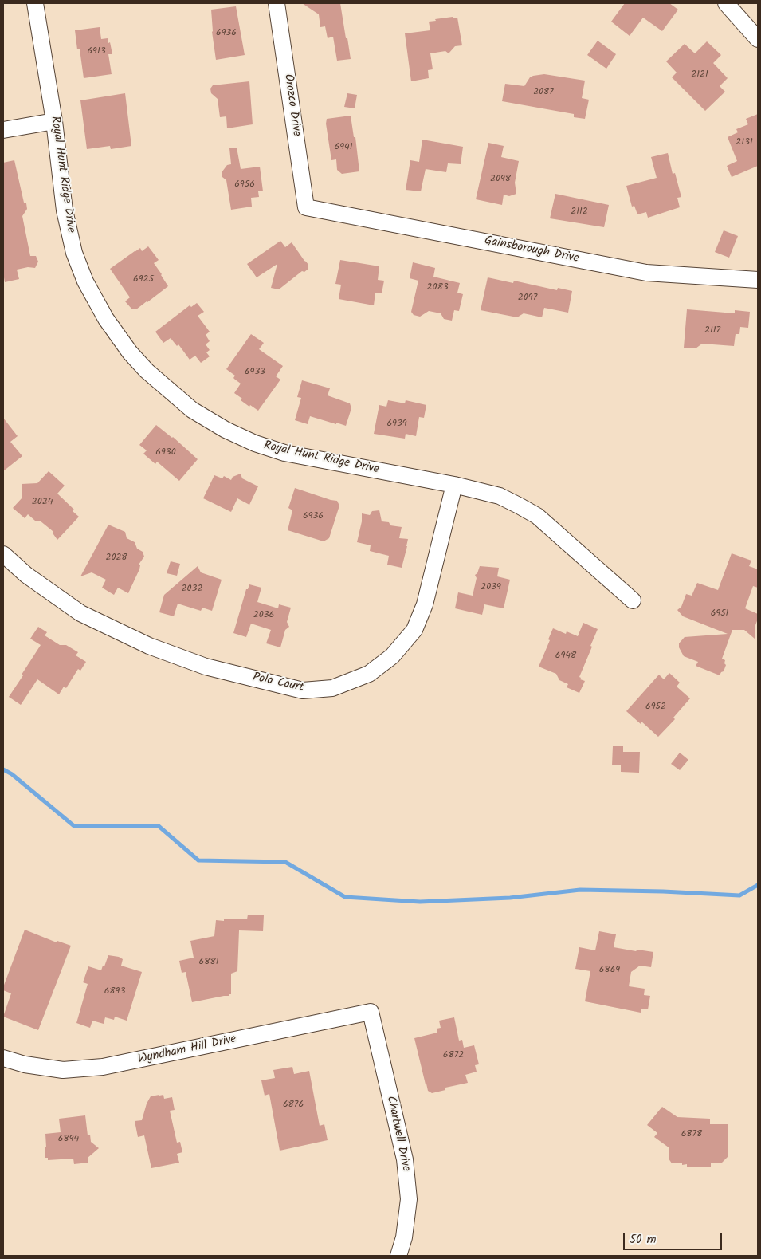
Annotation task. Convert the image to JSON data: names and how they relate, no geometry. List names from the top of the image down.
{
  "streets": {
    "street": [
      "Orozco Drive",
      "Royal Hunt Ridge Drive",
      "Gainsborough Drive",
      "Polo Court",
      "Wyndham Hill Drive",
      "Chartwell Drive"
    ]
  },
  "crossings": [
    ["Orozco Drive", "Gainsborough Drive"],
    ["Royal Hunt Ridge Drive", "Polo Court"],
    ["Wyndham Hill Drive", "Chartwell Drive"]
  ],
  "house_numbers": [
    "6936",
    "6913",
    "2121",
    "2087",
    "2131",
    "6941",
    "2098",
    "6956",
    "2112",
    "6925",
    "2083",
    "2097",
    "2117",
    "6933",
    "6939",
    "6930",
    "2024",
    "6936",
    "2028",
    "2039",
    "2032",
    "6951",
    "2036",
    "6948",
    "6952",
    "6881",
    "6869",
    "6893",
    "6872",
    "6876",
    "6878",
    "6894"
  ],
  "scale_bar": "50 m"
}
